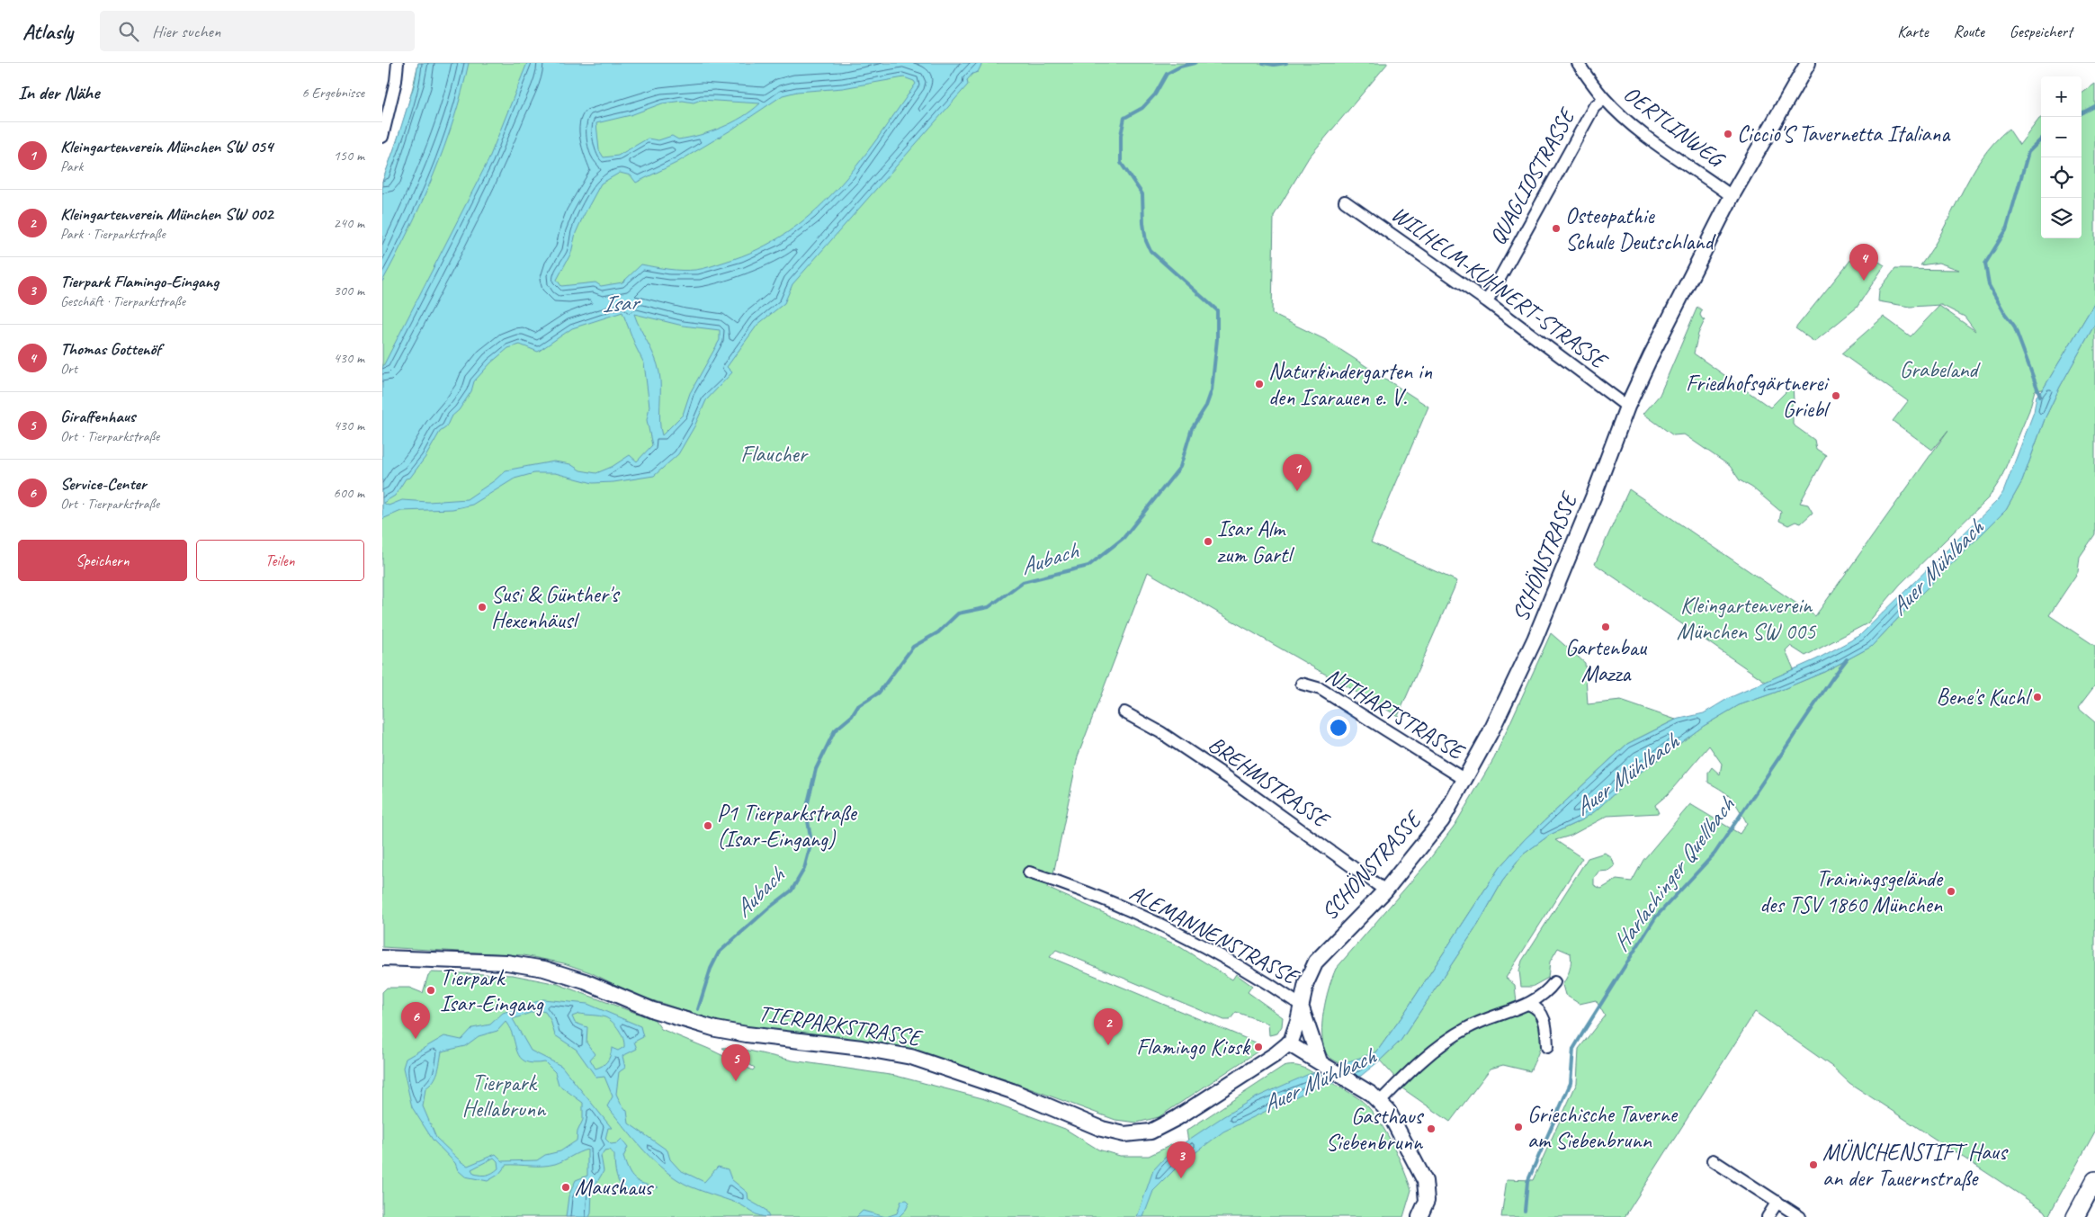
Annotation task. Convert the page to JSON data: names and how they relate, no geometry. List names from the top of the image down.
{
  "streets": {
    "street": [
      "OERTLINWEG",
      "QUAGLIOSTRASSE",
      "WILHELM-KUHNERT-STRASSE",
      "SCHÖNSTRASSE",
      "NITHARTSTRASSE",
      "BREHMSTRASSE",
      "ALEMANNENSTRASSE",
      "TIERPARKSTRASSE"
    ]
  },
  "crossings": [
    ["OERTLINWEG", "QUAGLIOSTRASSE"],
    ["OERTLINWEG", "SCHÖNSTRASSE"],
    ["QUAGLIOSTRASSE", "WILHELM-KUHNERT-STRASSE"],
    ["WILHELM-KUHNERT-STRASSE", "SCHÖNSTRASSE"],
    ["SCHÖNSTRASSE", "NITHARTSTRASSE"],
    ["SCHÖNSTRASSE", "BREHMSTRASSE"],
    ["SCHÖNSTRASSE", "ALEMANNENSTRASSE"],
    ["SCHÖNSTRASSE", "TIERPARKSTRASSE"]
  ],
  "water": [
    "Isar",
    "Aubach",
    "Auer Mühlbach",
    "Harlachinger Quellbach"
  ],
  "parks": [
    "Grabeland",
    "Flaucher",
    "Kleingartenverein München SW 005",
    "Tierpark Hellabrunn"
  ],
  "places": [
    "Ciccio'S Tavernetta Italiana",
    "Osteopathie Schule Deutschland",
    "Naturkindergarten in den Isarauen e. V.",
    "Friedhofsgärtnerei Griebl",
    "Isar Alm zum Gartl",
    "Susi & Günther's Hexenhäusl",
    "Gartenbau Mazza",
    "Bene's Kuchl",
    "P1 Tierparkstraße (Isar-Eingang)",
    "Trainingsgelände des TSV 1860 München",
    "Tierpark Isar-Eingang",
    "Flamingo Kiosk",
    "Griechische Taverne am Siebenbrunn",
    "Gasthaus Siebenbrunn",
    "MÜNCHENSTIFT Haus an der Tauernstraße",
    "Maushaus"
  ],
  "page": {
    "header": "Atlasly",
    "search": "Hier suchen",
    "nav": ["Karte", "Route", "Gespeichert"],
    "heading": ["In der Nähe", "6 Ergebnisse"],
    "map_buttons": ["+", "−"],
    "list": [
      {
        "mark": "1",
        "name": "Kleingartenverein München SW 054",
        "note": "Park",
        "value": "150 m"
      },
      {
        "mark": "2",
        "name": "Kleingartenverein München SW 002",
        "note": "Park · Tierparkstraße",
        "value": "240 m"
      },
      {
        "mark": "3",
        "name": "Tierpark Flamingo-Eingang",
        "note": "Geschäft · Tierparkstraße",
        "value": "300 m"
      },
      {
        "mark": "4",
        "name": "Thomas Gottenöf",
        "note": "Ort",
        "value": "430 m"
      },
      {
        "mark": "5",
        "name": "Giraffenhaus",
        "note": "Ort · Tierparkstraße",
        "value": "430 m"
      },
      {
        "mark": "6",
        "name": "Service-Center",
        "note": "Ort · Tierparkstraße",
        "value": "600 m"
      }
    ],
    "pins": [
      "4",
      "1",
      "6",
      "2",
      "5",
      "3"
    ],
    "buttons": ["Speichern", "Teilen"]
  }
}
